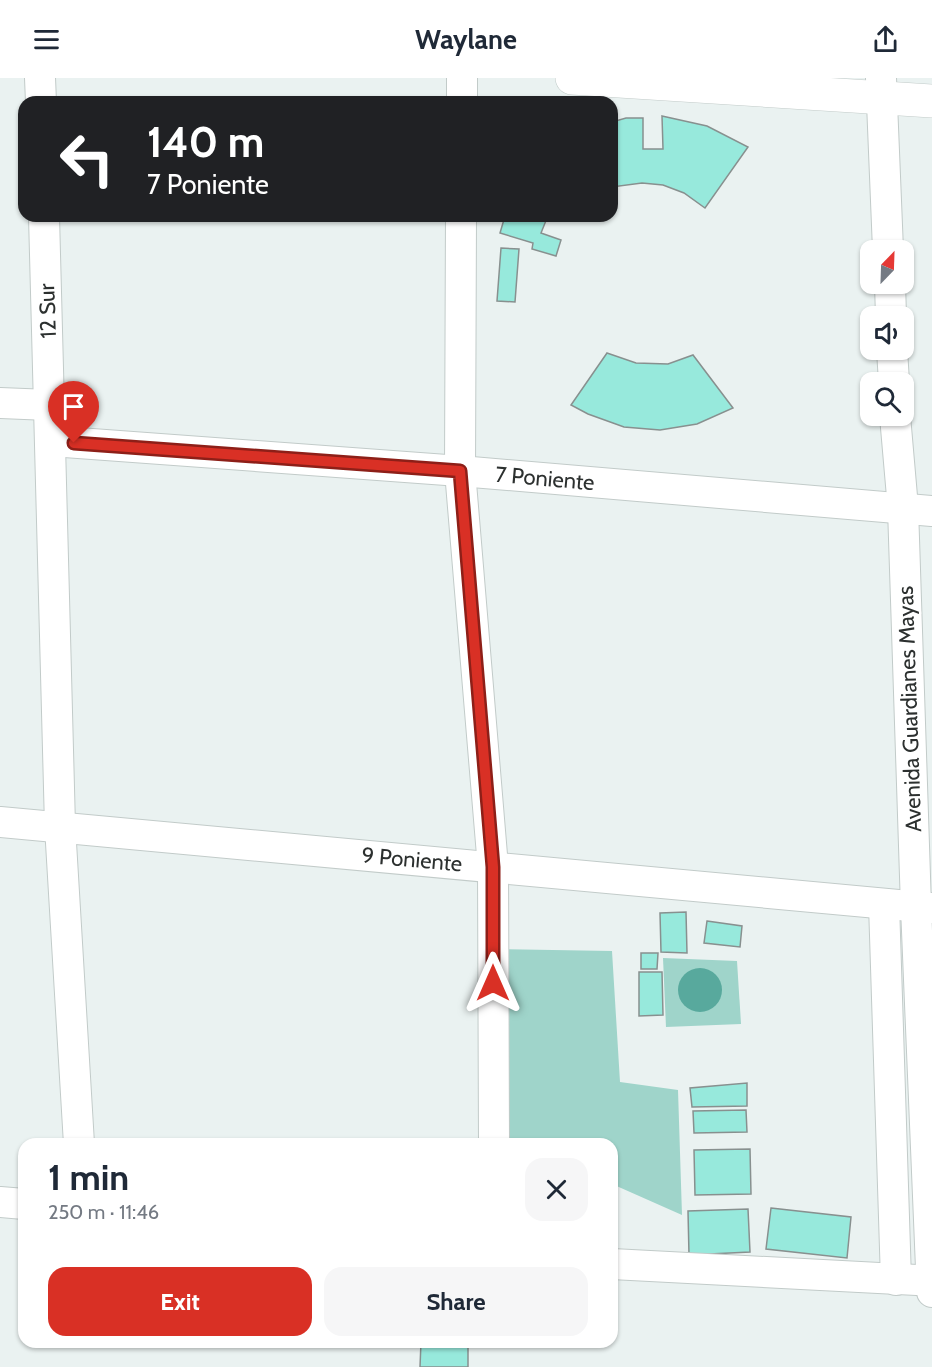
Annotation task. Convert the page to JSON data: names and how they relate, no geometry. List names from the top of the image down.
{
  "streets": {
    "street": [
      "12 Sur",
      "7 Poniente",
      "Avenida Guardianes Mayas",
      "9 Poniente"
    ]
  },
  "crossings": [
    ["12 Sur", "7 Poniente"],
    ["12 Sur", "9 Poniente"],
    ["7 Poniente", "Avenida Guardianes Mayas"],
    ["Avenida Guardianes Mayas", "9 Poniente"]
  ],
  "north": "top right",
  "page": {
    "header": "Waylane",
    "turn": ["140 m", "7 Poniente"],
    "heading": ["1 min", "250 m · 11:46"],
    "buttons": ["Exit", "Share"]
  }
}
